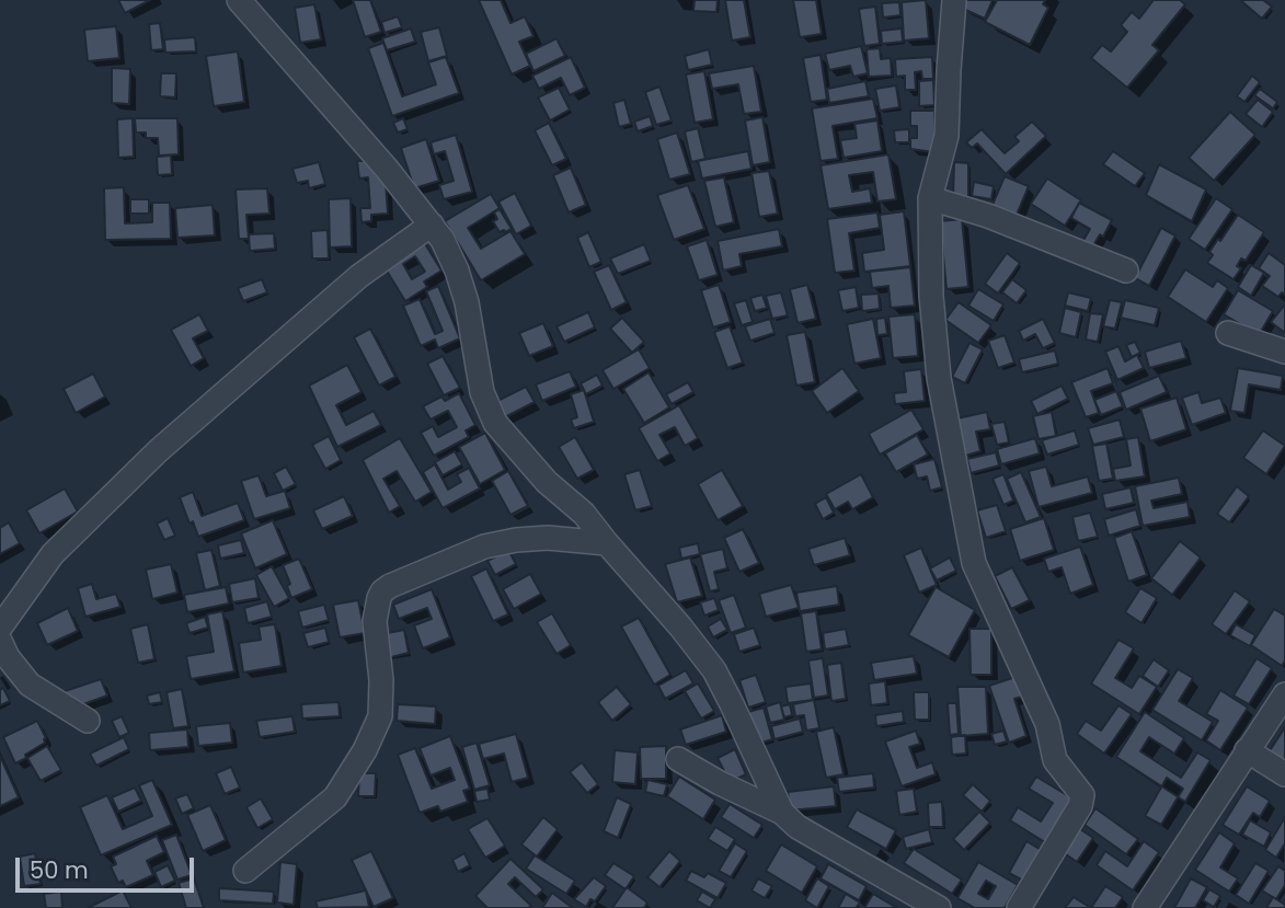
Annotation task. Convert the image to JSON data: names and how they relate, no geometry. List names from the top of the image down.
{
  "scale_bar": "50 m"
}
